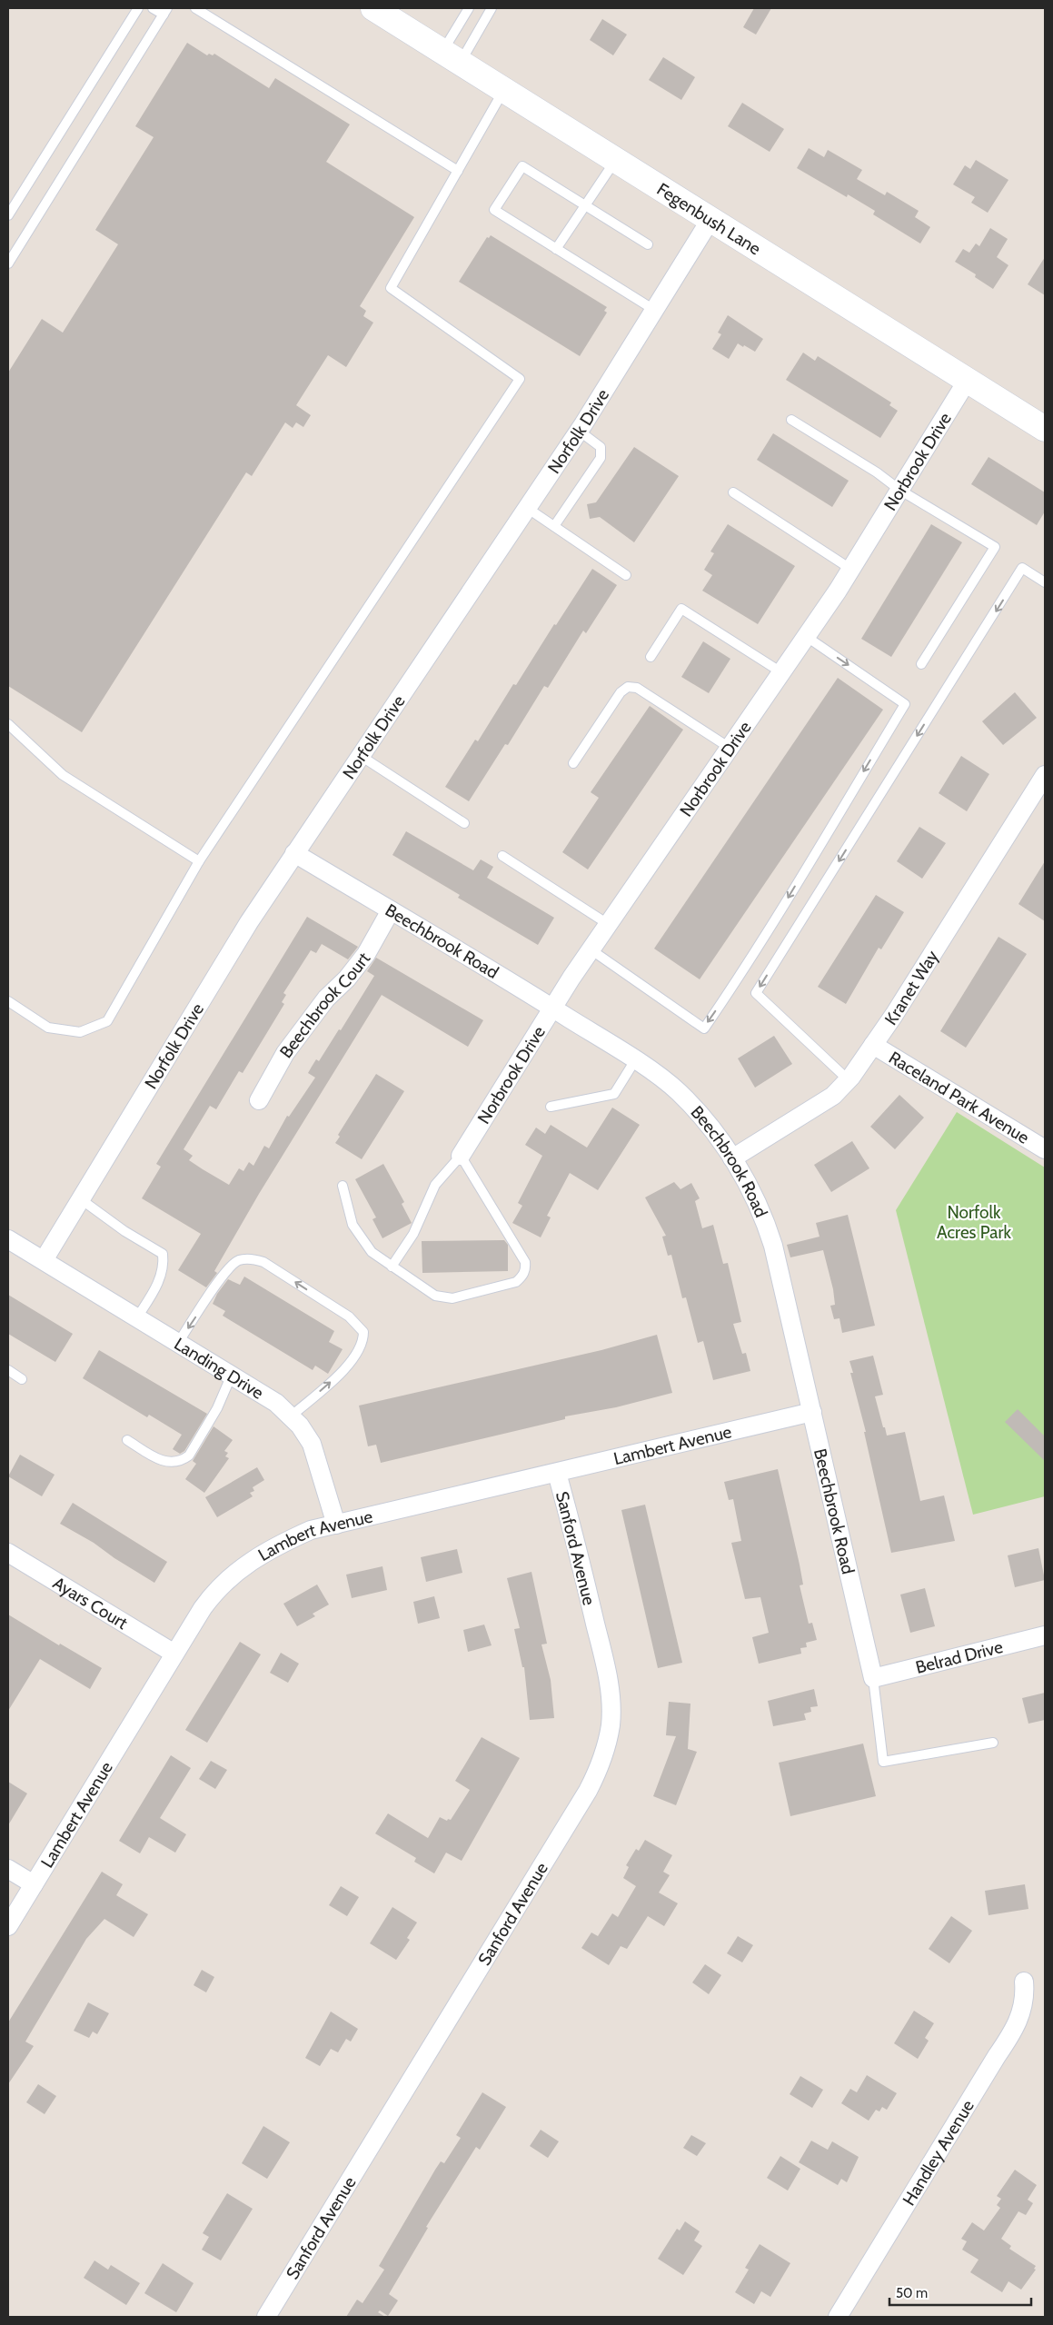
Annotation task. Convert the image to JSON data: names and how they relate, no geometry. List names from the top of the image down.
{
  "streets": {
    "main road": ["Fegenbush Lane"],
    "street": [
      "Norfolk Drive",
      "Norbrook Drive",
      "Beechbrook Road",
      "Kranet Way",
      "Beechbrook Court",
      "Raceland Park Avenue",
      "Landing Drive",
      "Lambert Avenue",
      "Sanford Avenue",
      "Ayars Court",
      "Belrad Drive",
      "Handley Avenue"
    ]
  },
  "crossings": [
    ["Fegenbush Lane", "Norfolk Drive"],
    ["Fegenbush Lane", "Norbrook Drive"],
    ["Norfolk Drive", "Beechbrook Road"],
    ["Norfolk Drive", "Landing Drive"],
    ["Norbrook Drive", "Beechbrook Road"],
    ["Beechbrook Road", "Kranet Way"],
    ["Beechbrook Road", "Beechbrook Court"],
    ["Beechbrook Road", "Lambert Avenue"],
    ["Beechbrook Road", "Belrad Drive"],
    ["Kranet Way", "Raceland Park Avenue"],
    ["Landing Drive", "Lambert Avenue"],
    ["Lambert Avenue", "Sanford Avenue"],
    ["Lambert Avenue", "Ayars Court"]
  ],
  "parks": ["Norfolk Acres Park"],
  "scale_bar": "50 m"
}
